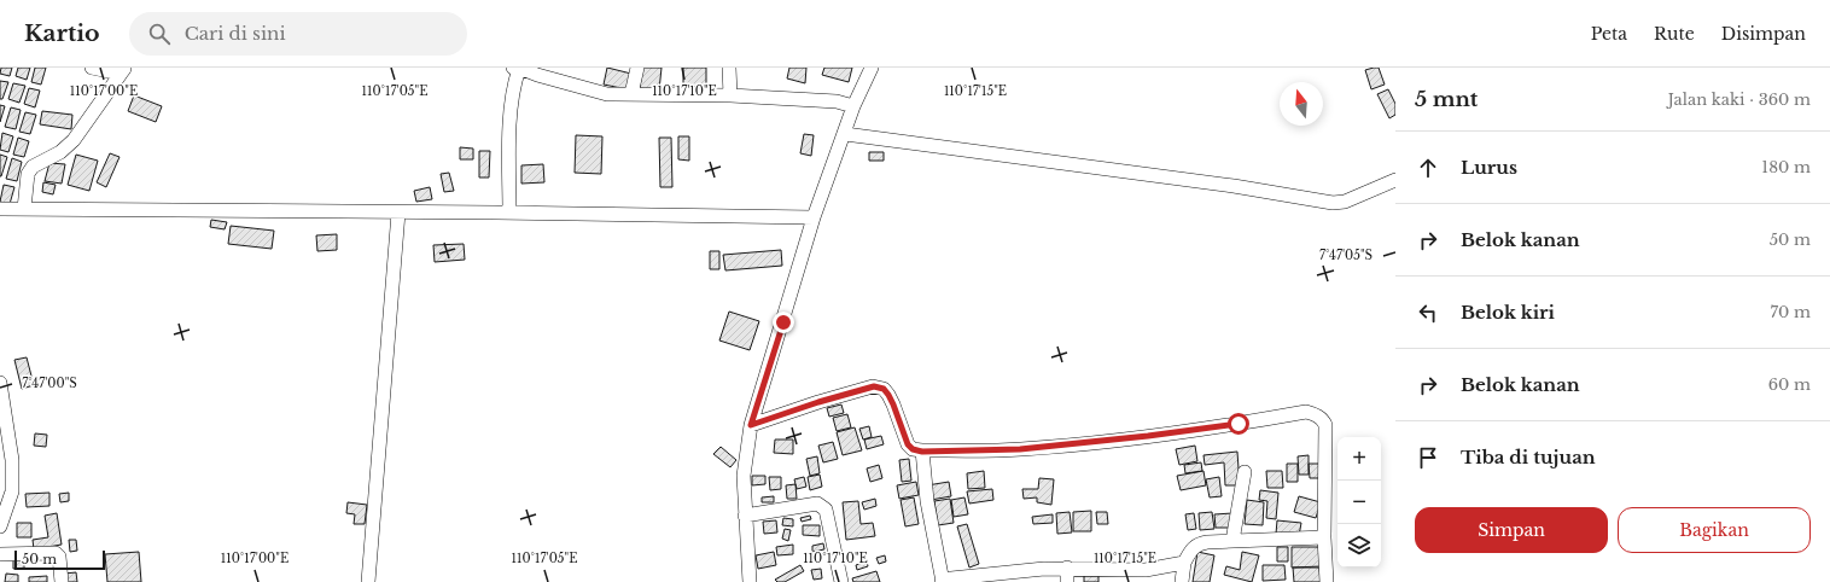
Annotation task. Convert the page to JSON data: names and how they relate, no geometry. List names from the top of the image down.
{
  "scale_bar": "50 m",
  "north": "top",
  "page": {
    "header": "Kartio",
    "search": "Cari di sini",
    "nav": ["Peta", "Rute", "Disimpan"],
    "heading": ["5 mnt", "Jalan kaki · 360 m"],
    "list": [
      ["Lurus", "180 m"],
      ["Belok kanan", "50 m"],
      ["Belok kiri", "70 m"],
      ["Belok kanan", "60 m"],
      "Tiba di tujuan"
    ],
    "map_buttons": ["+", "−"],
    "buttons": ["Simpan", "Bagikan"],
    "scale": "50 m"
  },
  "coordinates": [
    "110°17'00\"E",
    "110°17'05\"E",
    "110°17'10\"E",
    "110°17'15\"E",
    "7°47'05\"S",
    "7°47'00\"S"
  ]
}
